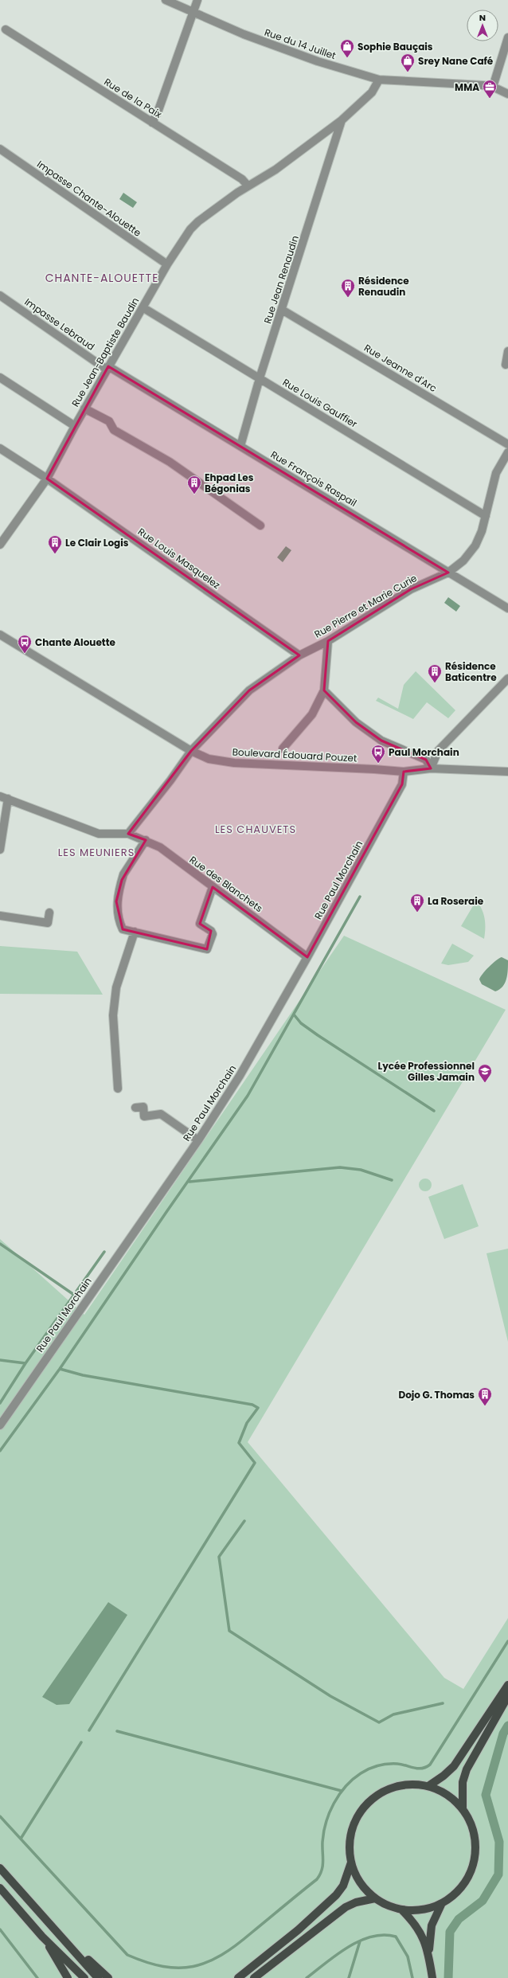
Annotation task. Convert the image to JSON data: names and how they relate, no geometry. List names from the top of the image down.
{
  "streets": {
    "street": [
      "Rue du 14 Juillet",
      "Rue de la Paix",
      "Impasse Chante-Alouette",
      "Rue Jean Renaudin",
      "Impasse Lebraud",
      "Rue Jean-Baptiste Baudin",
      "Rue Jeanne d'Arc",
      "Rue Louis Gauffier",
      "Rue François Raspail",
      "Rue Louis Masquelez",
      "Rue Pierre et Marie Curie",
      "Boulevard Édouard Pouzet",
      "Rue Paul Morchain",
      "Rue des Blanchets"
    ]
  },
  "crossings": [
    ["Rue du 14 Juillet", "Rue Jean-Baptiste Baudin"],
    ["Rue de la Paix", "Rue Jean-Baptiste Baudin"],
    ["Impasse Chante-Alouette", "Rue Jean-Baptiste Baudin"],
    ["Rue Jean Renaudin", "Rue Jean-Baptiste Baudin"],
    ["Rue Jean Renaudin", "Rue Jeanne d'Arc"],
    ["Rue Jean Renaudin", "Rue Louis Gauffier"],
    ["Rue Jean Renaudin", "Rue François Raspail"],
    ["Impasse Lebraud", "Rue Jean-Baptiste Baudin"],
    ["Impasse Lebraud", "Rue François Raspail"],
    ["Rue Jean-Baptiste Baudin", "Rue Louis Gauffier"],
    ["Rue Jean-Baptiste Baudin", "Rue François Raspail"],
    ["Rue Jean-Baptiste Baudin", "Rue Louis Masquelez"],
    ["Rue Louis Gauffier", "Rue Pierre et Marie Curie"],
    ["Rue François Raspail", "Rue Pierre et Marie Curie"],
    ["Rue Louis Masquelez", "Rue Pierre et Marie Curie"],
    ["Rue Pierre et Marie Curie", "Boulevard Édouard Pouzet"],
    ["Rue Pierre et Marie Curie", "Rue des Blanchets"],
    ["Boulevard Édouard Pouzet", "Rue Paul Morchain"],
    ["Rue Paul Morchain", "Rue des Blanchets"]
  ],
  "districts": ["CHANTE-ALOUETTE", "LES CHAUVETS", "LES MEUNIERS"],
  "places": {
    "shop": ["Sophie Bauçais", "Srey Nane Café"],
    "office": ["MMA"],
    "building": [
      "Résidence Renaudin",
      "Ehpad Les Bégonias",
      "Le Clair Logis",
      "Résidence Baticentre",
      "La Roseraie",
      "Dojo G. Thomas"
    ],
    "bus stop": ["Chante Alouette", "Paul Morchain"],
    "school or university": ["Lycée Professionnel Gilles Jamain"]
  },
  "north": "top"
}
